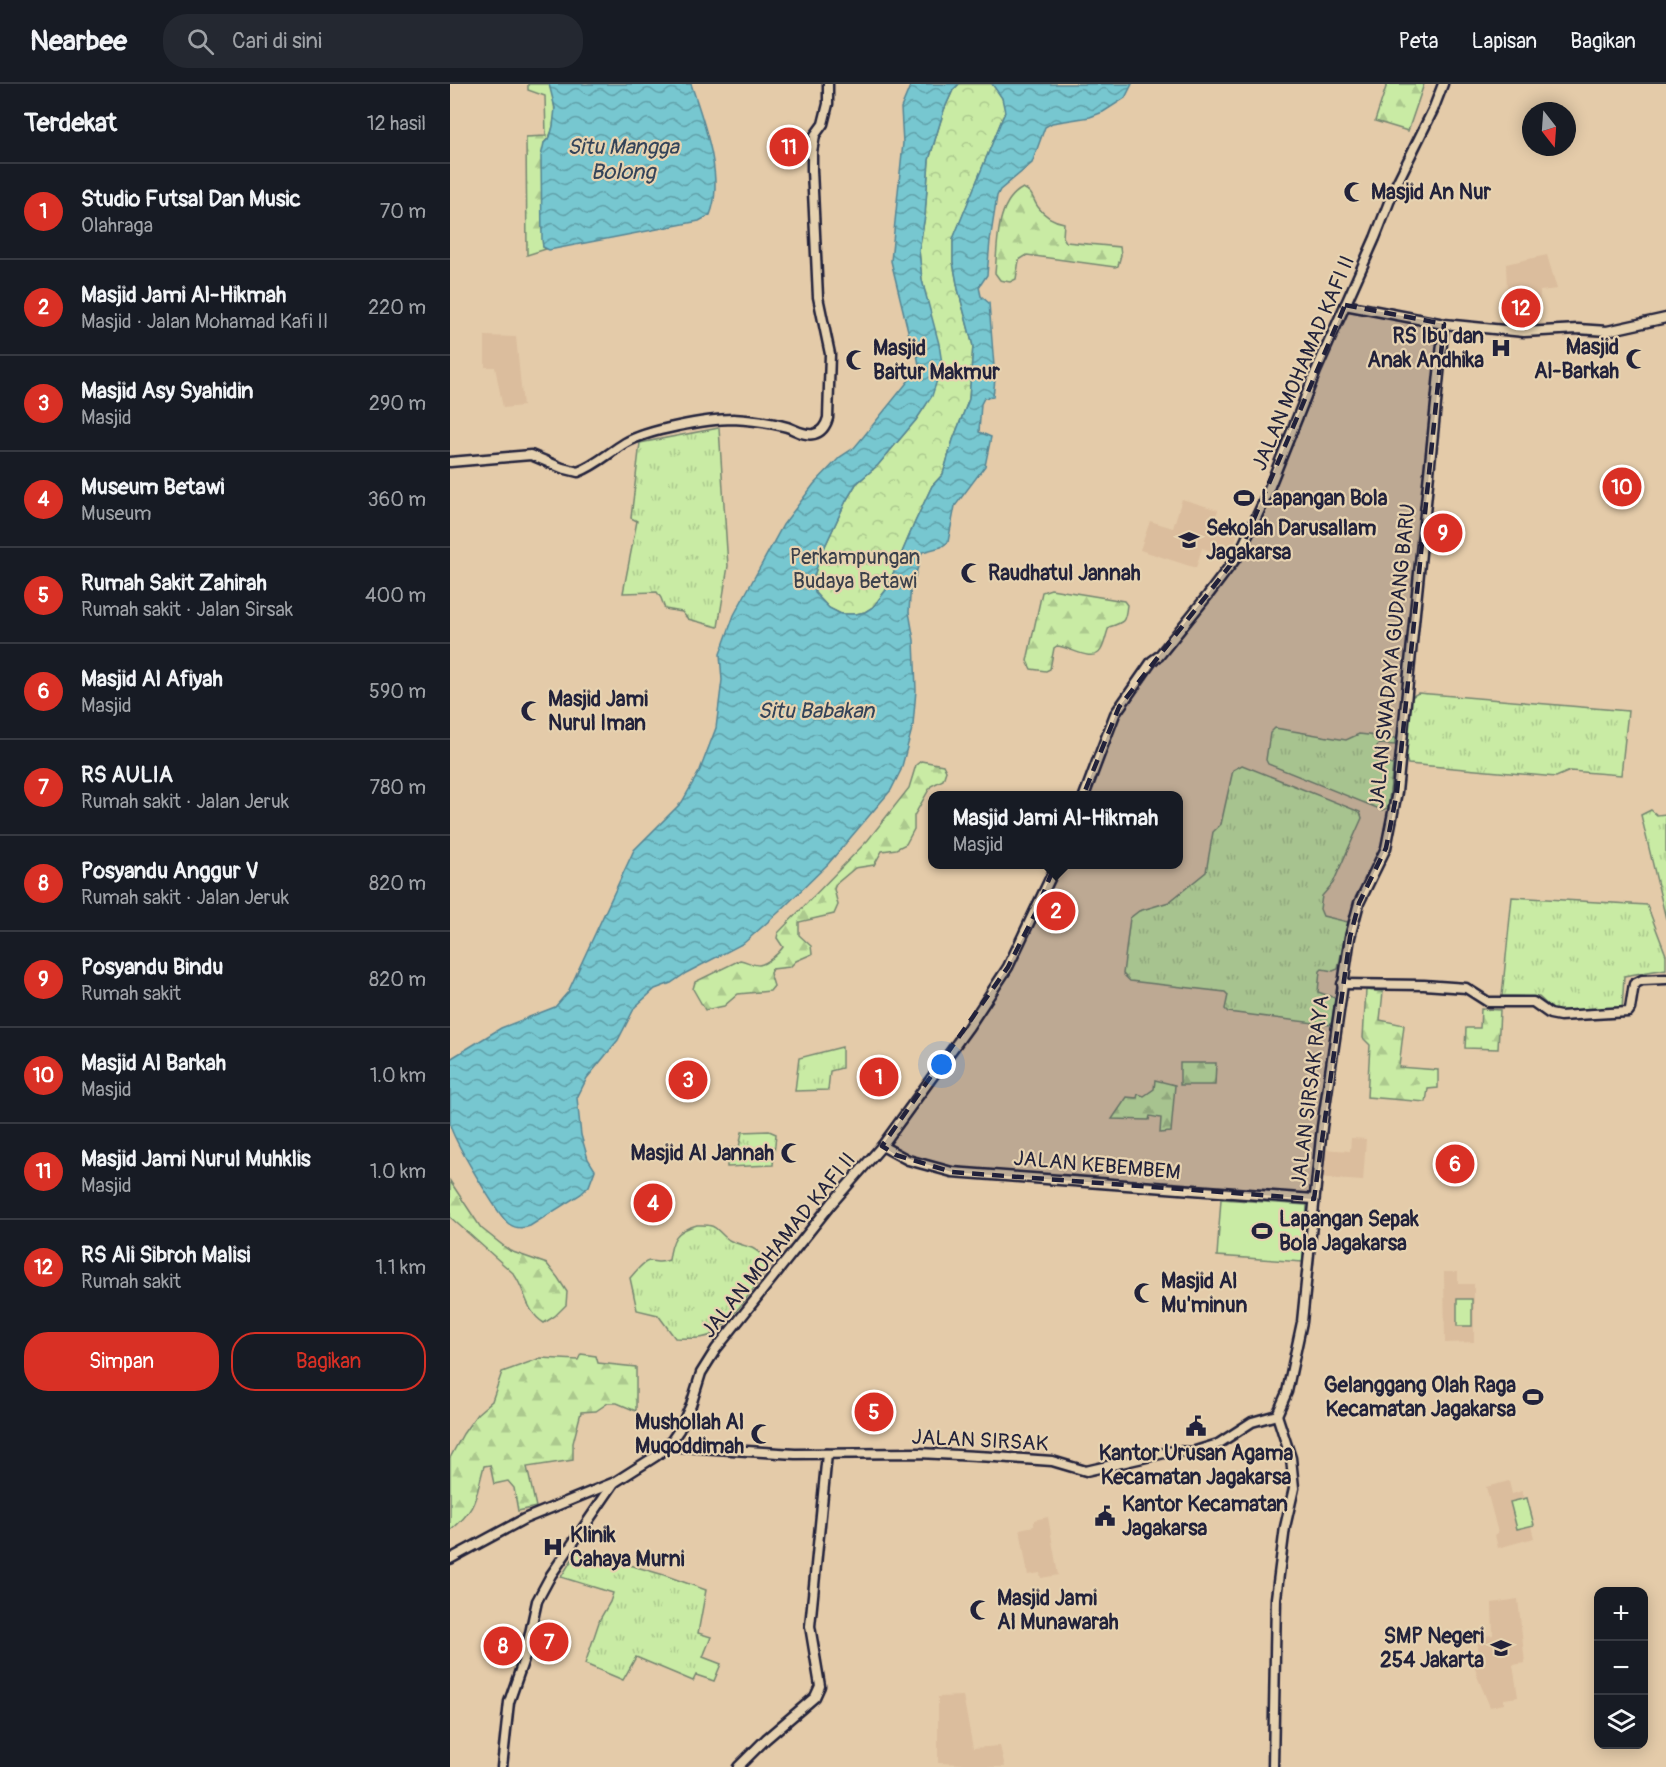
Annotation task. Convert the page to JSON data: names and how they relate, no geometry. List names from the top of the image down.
{
  "streets": {
    "street": [
      "JALAN MOHAMAD KAFI II",
      "JALAN SWADAYA GUDANG BARU",
      "JALAN SIRSAK RAYA",
      "JALAN KEBEMBEM",
      "JALAN SIRSAK"
    ]
  },
  "crossings": [
    ["JALAN MOHAMAD KAFI II", "JALAN KEBEMBEM"],
    ["JALAN MOHAMAD KAFI II", "JALAN SIRSAK"],
    ["JALAN SWADAYA GUDANG BARU", "JALAN SIRSAK RAYA"],
    ["JALAN SIRSAK RAYA", "JALAN KEBEMBEM"],
    ["JALAN SIRSAK RAYA", "JALAN SIRSAK"]
  ],
  "water": ["Situ Mangga Bolong", "Situ Babakan"],
  "parks": ["Perkampungan Budaya Betawi"],
  "places": {
    "mosque": [
      "Masjid An Nur",
      "Masjid Al-Barkah",
      "Masjid Baitur Makmur",
      "Raudhatul Jannah",
      "Masjid Jami Nurul Iman",
      "Masjid Al Jannah",
      "Masjid Al Mu'minun",
      "Mushollah Al Muqoddimah",
      "Masjid Jami Al Munawarah"
    ],
    "hospital": ["RS Ibu dan Anak Andhika", "Klinik Cahaya Murni"],
    "sports": ["Lapangan Bola", "Lapangan Sepak Bola Jagakarsa", "Gelanggang Olah Raga Kecamatan Jagakarsa"],
    "school or university": ["Sekolah Darusallam Jagakarsa", "SMP Negeri 254 Jakarta"],
    "public building": ["Kantor Urusan Agama Kecamatan Jagakarsa", "Kantor Kecamatan Jagakarsa"]
  },
  "north": "bottom",
  "page": {
    "header": "Nearbee",
    "search": "Cari di sini",
    "nav": ["Peta", "Lapisan", "Bagikan"],
    "heading": ["Terdekat", "12 hasil"],
    "pins": [
      "11",
      "12",
      "10",
      "9",
      "2",
      "1",
      "3",
      "6",
      "4",
      "5",
      "7",
      "8"
    ],
    "list": [
      {
        "mark": "1",
        "name": "Studio Futsal Dan Music",
        "note": "Olahraga",
        "value": "70 m"
      },
      {
        "mark": "2",
        "name": "Masjid Jami Al-Hikmah",
        "note": "Masjid · Jalan Mohamad Kafi II",
        "value": "220 m"
      },
      {
        "mark": "3",
        "name": "Masjid Asy Syahidin",
        "note": "Masjid",
        "value": "290 m"
      },
      {
        "mark": "4",
        "name": "Museum Betawi",
        "note": "Museum",
        "value": "360 m"
      },
      {
        "mark": "5",
        "name": "Rumah Sakit Zahirah",
        "note": "Rumah sakit · Jalan Sirsak",
        "value": "400 m"
      },
      {
        "mark": "6",
        "name": "Masjid Al Afiyah",
        "note": "Masjid",
        "value": "590 m"
      },
      {
        "mark": "7",
        "name": "RS AULIA",
        "note": "Rumah sakit · Jalan Jeruk",
        "value": "780 m"
      },
      {
        "mark": "8",
        "name": "Posyandu Anggur V",
        "note": "Rumah sakit · Jalan Jeruk",
        "value": "820 m"
      },
      {
        "mark": "9",
        "name": "Posyandu Bindu",
        "note": "Rumah sakit",
        "value": "820 m"
      },
      {
        "mark": "10",
        "name": "Masjid Al Barkah",
        "note": "Masjid",
        "value": "1.0 km"
      },
      {
        "mark": "11",
        "name": "Masjid Jami Nurul Muhklis",
        "note": "Masjid",
        "value": "1.0 km"
      },
      {
        "mark": "12",
        "name": "RS Ali Sibroh Malisi",
        "note": "Rumah sakit",
        "value": "1.1 km"
      }
    ],
    "popup": ["Masjid Jami Al-Hikmah", "Masjid"],
    "buttons": ["Simpan", "Bagikan"],
    "map_buttons": ["+", "−"]
  }
}
